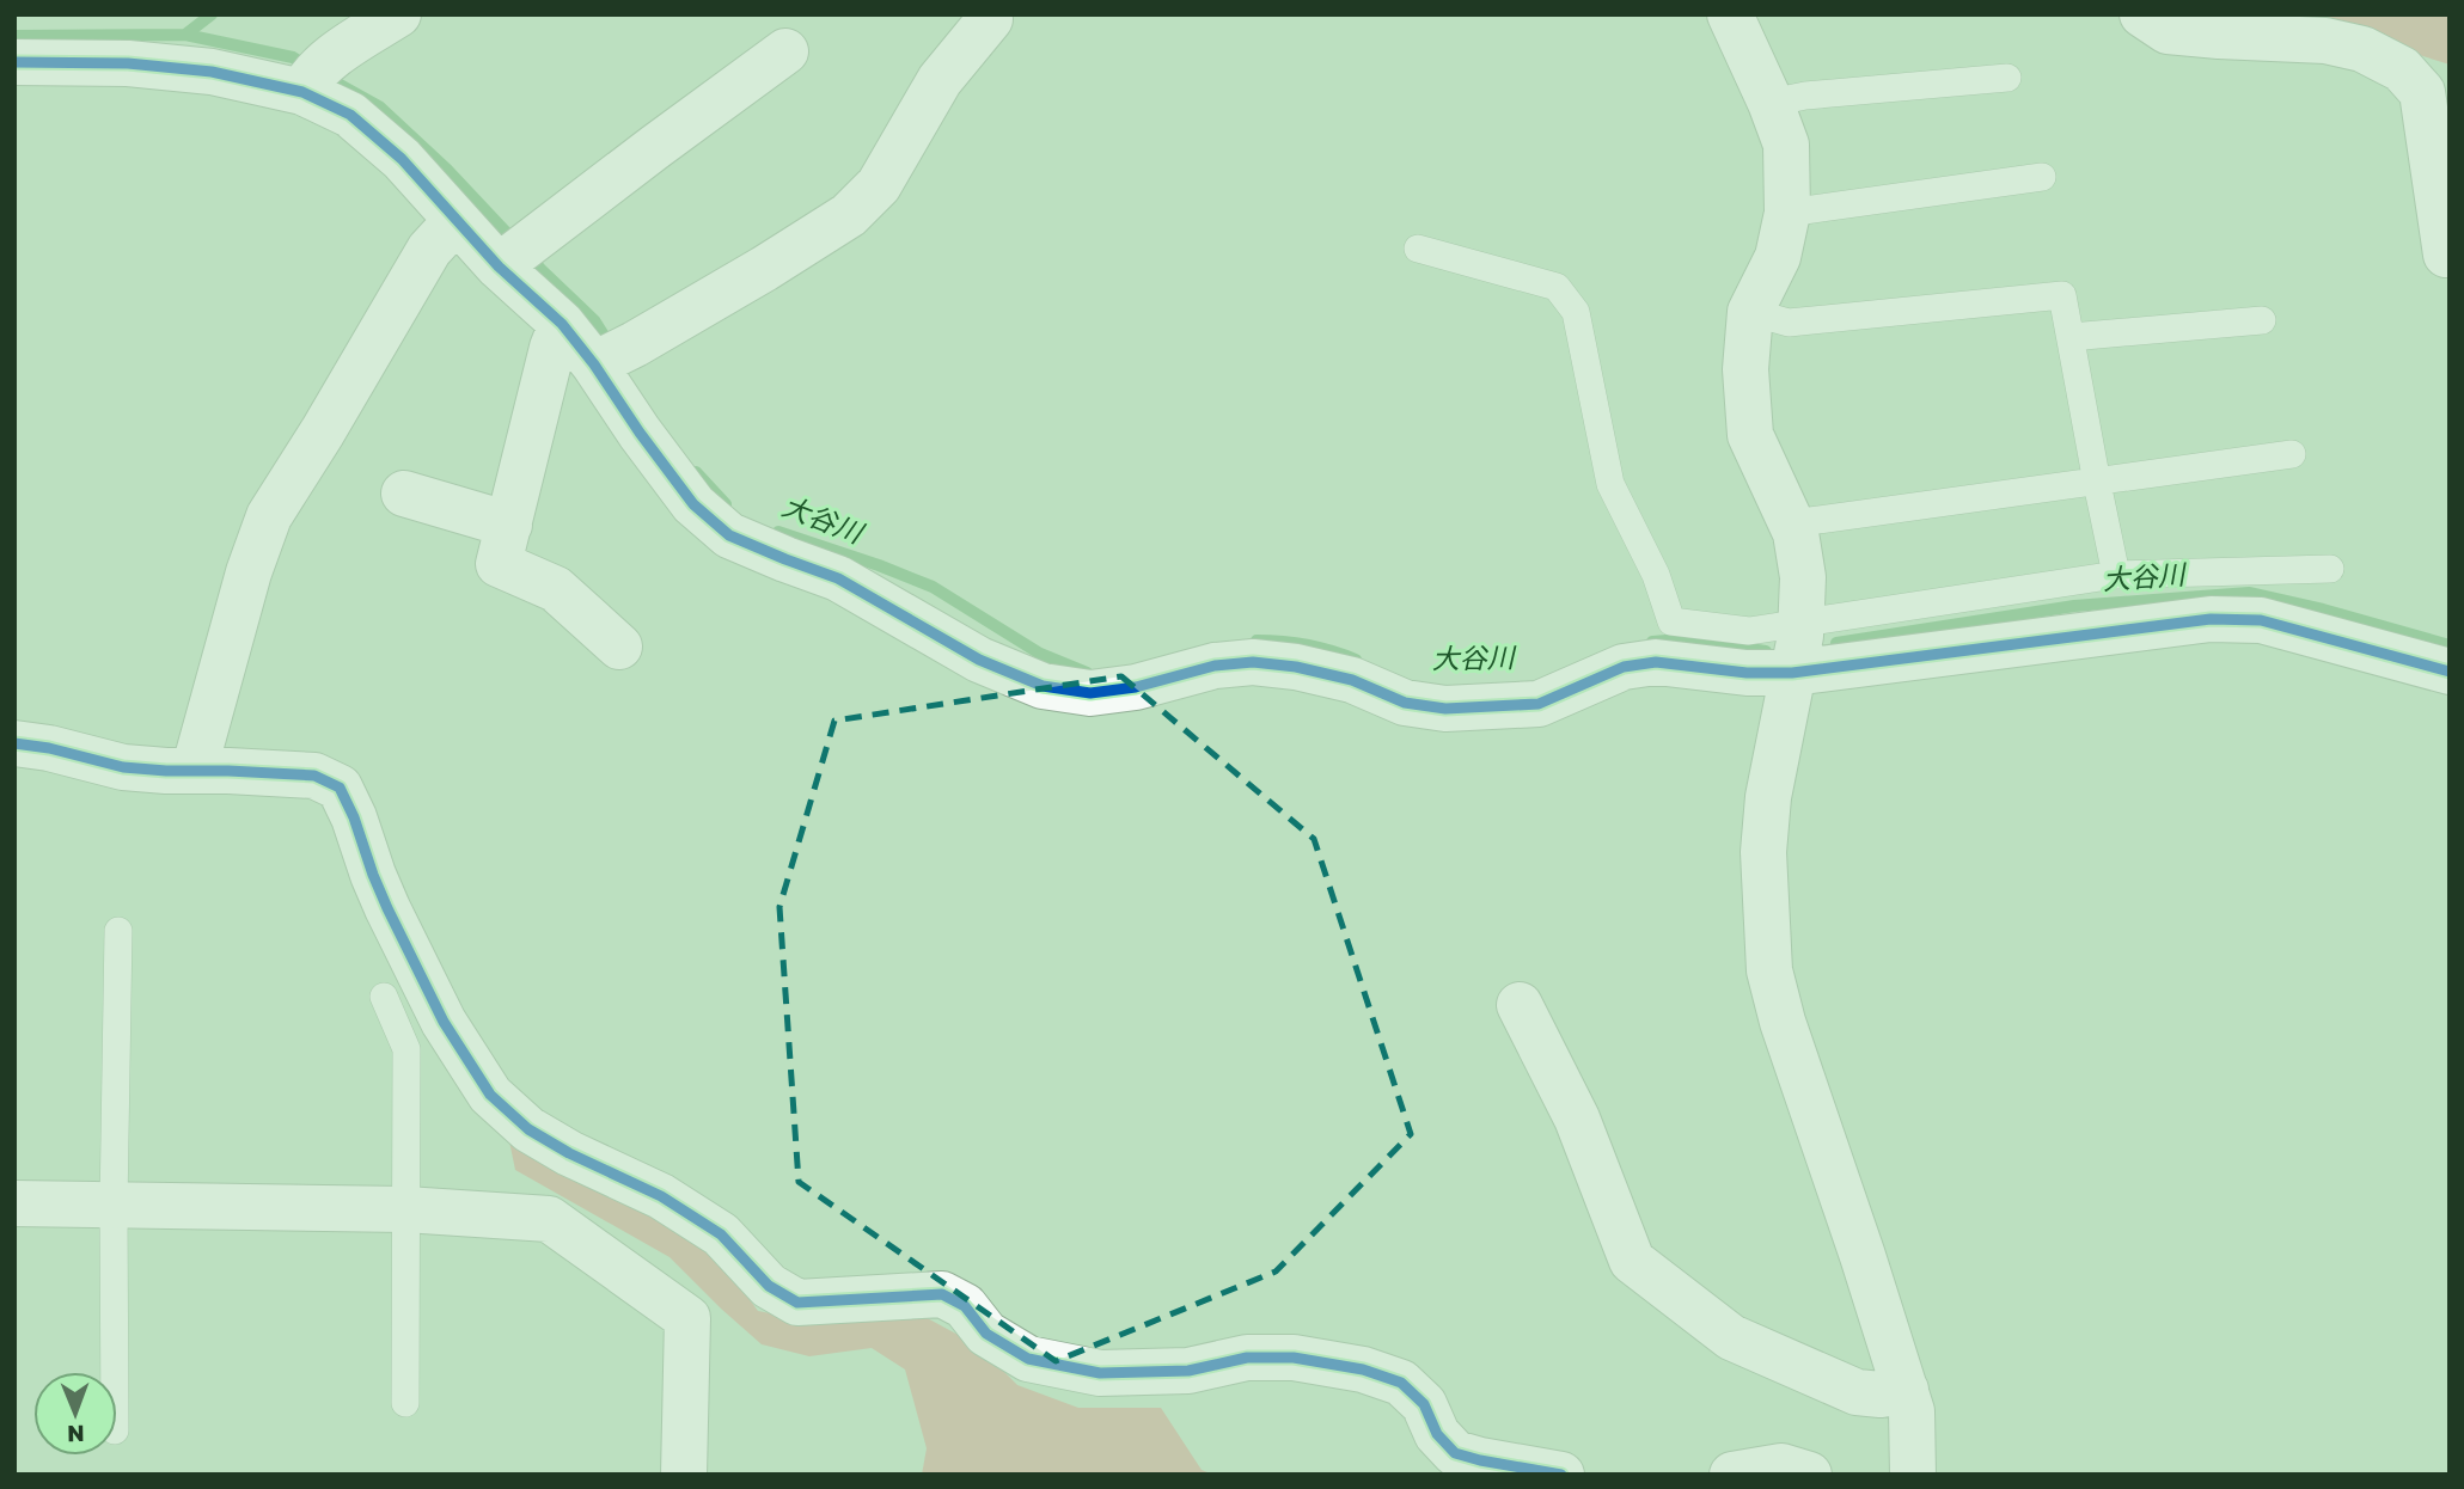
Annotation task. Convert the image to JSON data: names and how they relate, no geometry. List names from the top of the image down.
{
  "water": ["大谷川"],
  "north": "bottom"
}
